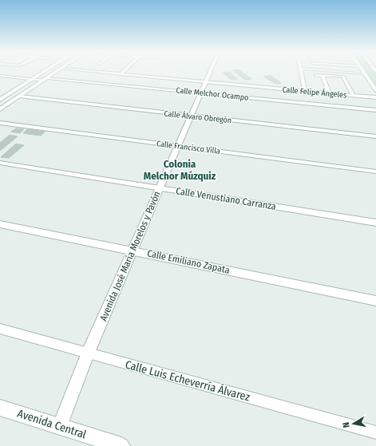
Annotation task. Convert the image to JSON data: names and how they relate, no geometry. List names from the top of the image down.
{
  "streets": {
    "main road": ["Avenida Central"],
    "street": [
      "Calle Felipe Ángeles",
      "Calle Melchor Ocampo",
      "Calle Álvaro Obregón",
      "Calle Francisco Villa",
      "Calle Venustiano Carranza",
      "Avenida José María Morelos y Pavón",
      "Calle Emiliano Zapata",
      "Calle Luis Echeverría Álvarez"
    ]
  },
  "crossings": [
    ["Calle Felipe Ángeles", "Avenida José María Morelos y Pavón"],
    ["Calle Melchor Ocampo", "Avenida José María Morelos y Pavón"],
    ["Calle Álvaro Obregón", "Avenida José María Morelos y Pavón"],
    ["Calle Francisco Villa", "Avenida José María Morelos y Pavón"],
    ["Calle Venustiano Carranza", "Avenida José María Morelos y Pavón"],
    ["Avenida José María Morelos y Pavón", "Calle Emiliano Zapata"],
    ["Avenida José María Morelos y Pavón", "Calle Luis Echeverría Álvarez"],
    ["Avenida José María Morelos y Pavón", "Avenida Central"]
  ],
  "districts": ["Colonia Melchor Múzquiz"],
  "north": "left"
}
